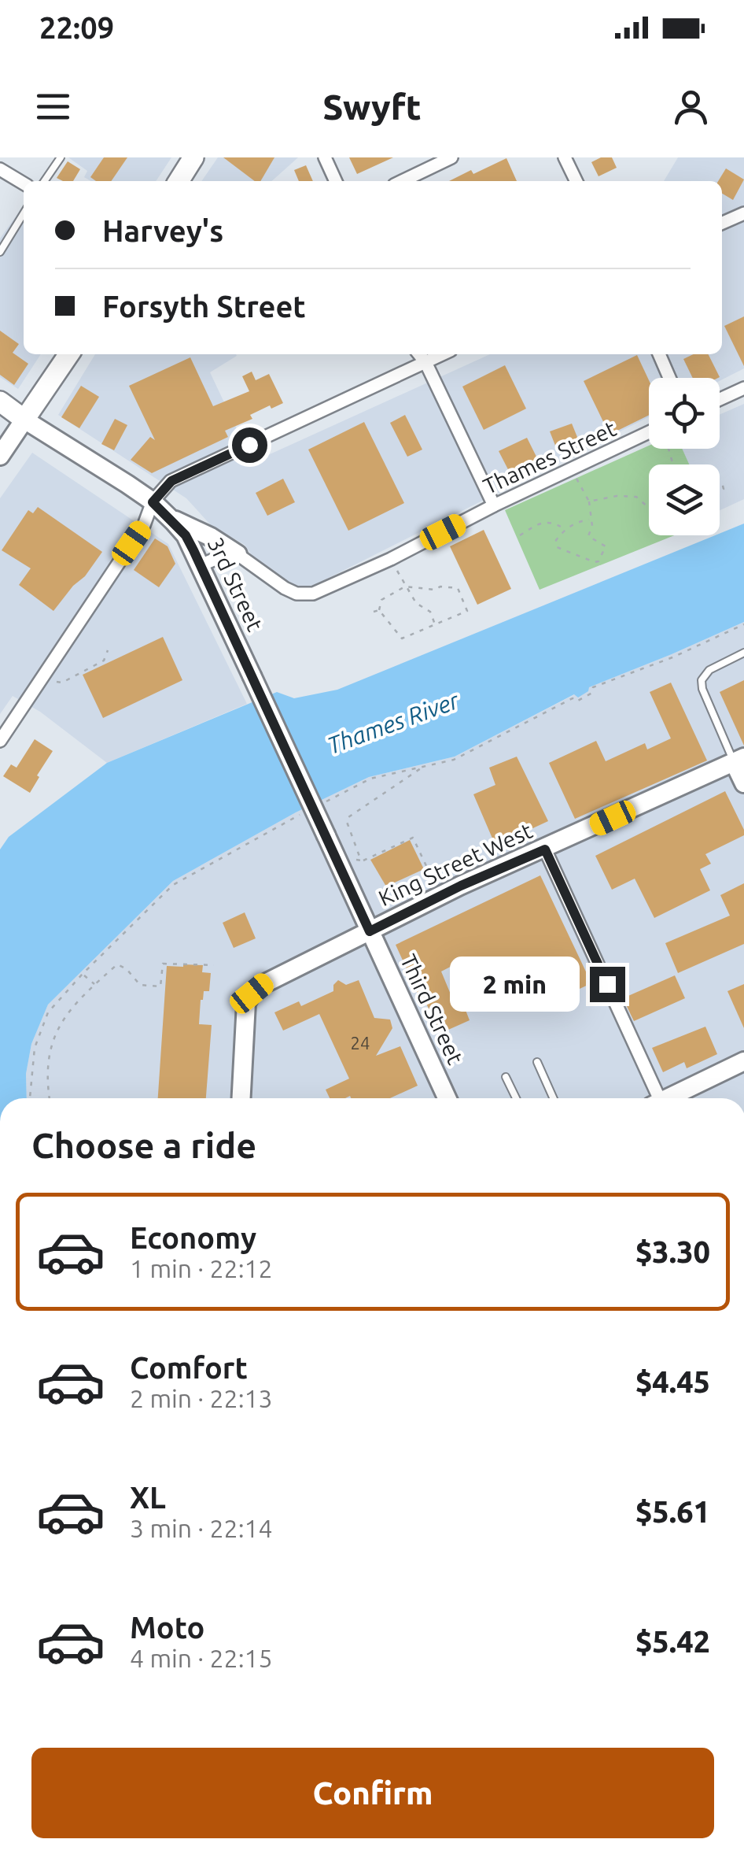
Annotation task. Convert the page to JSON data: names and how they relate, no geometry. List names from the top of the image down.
{
  "streets": {
    "street": [
      "Thames Street",
      "3rd Street",
      "King Street West",
      "Third Street"
    ]
  },
  "crossings": [
    ["3rd Street", "Third Street"],
    ["King Street West", "Third Street"]
  ],
  "water": ["Thames River"],
  "house_numbers": ["24"],
  "page": {
    "status": "22:09",
    "header": "Swyft",
    "banner": ["Harvey's", "Forsyth Street"],
    "bubble": "2 min",
    "heading": "Choose a ride",
    "list": [
      {
        "name": "Economy",
        "note": "1 min · 22:12",
        "value": "$3.30"
      },
      {
        "name": "Comfort",
        "note": "2 min · 22:13",
        "value": "$4.45"
      },
      {
        "name": "XL",
        "note": "3 min · 22:14",
        "value": "$5.61"
      },
      {
        "name": "Moto",
        "note": "4 min · 22:15",
        "value": "$5.42"
      }
    ],
    "buttons": "Confirm"
  }
}
